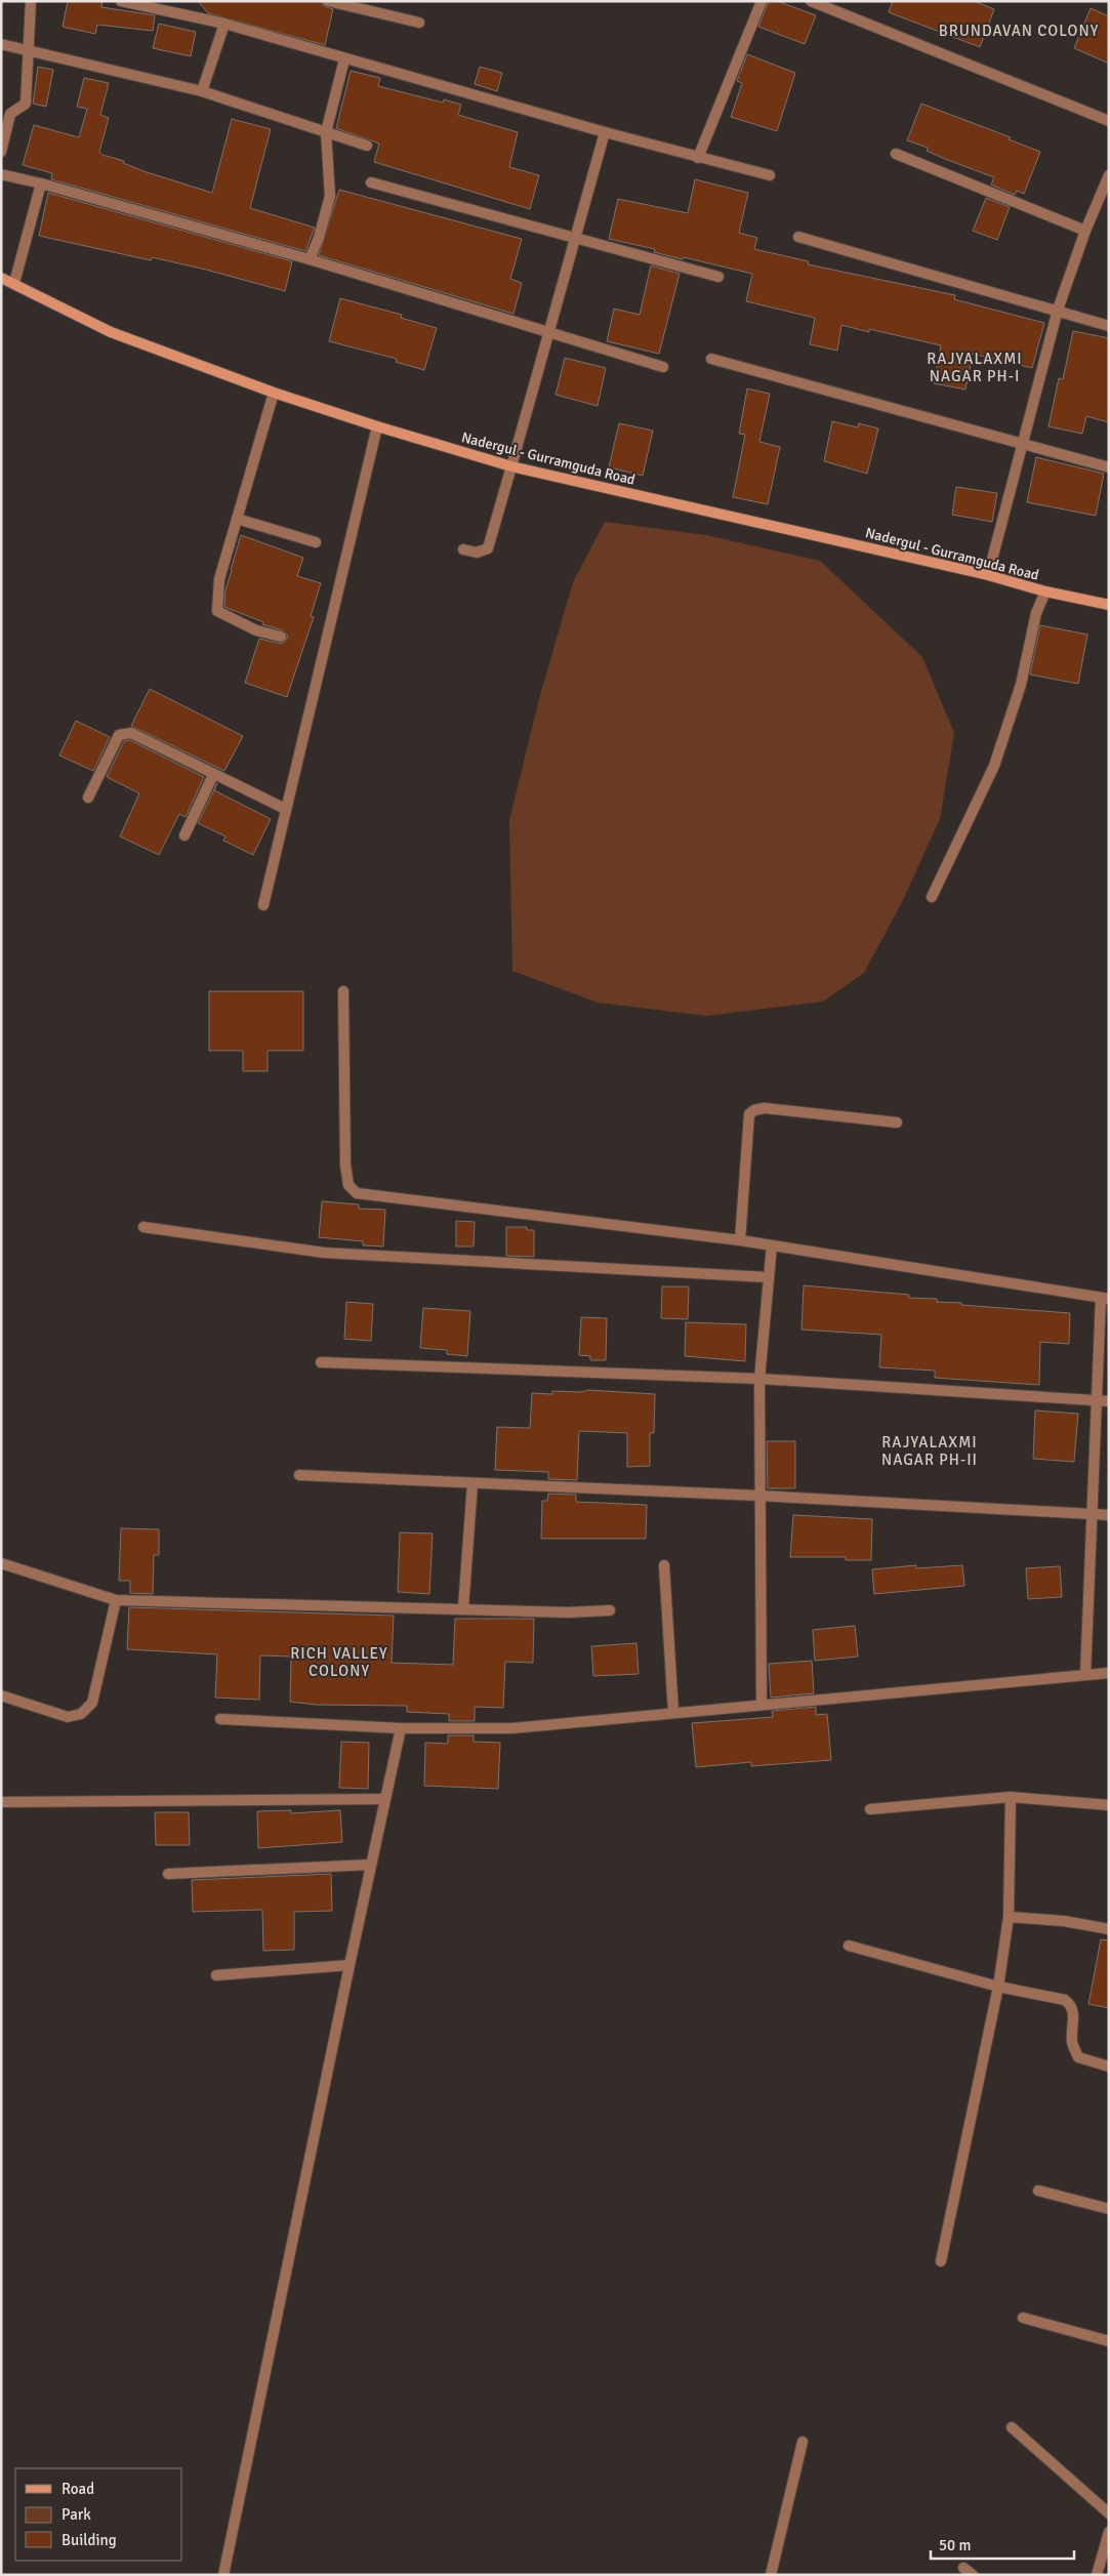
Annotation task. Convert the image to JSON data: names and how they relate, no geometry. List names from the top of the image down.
{
  "streets": {
    "main road": ["Nadergul - Gurramguda Road"]
  },
  "districts": [
    "BRUNDAVAN COLONY",
    "RAJYALAXMI NAGAR PH-I",
    "RAJYALAXMI NAGAR PH-II",
    "RICH VALLEY COLONY"
  ],
  "legend": ["Road", "Park", "Building"],
  "scale_bar": "50 m"
}
